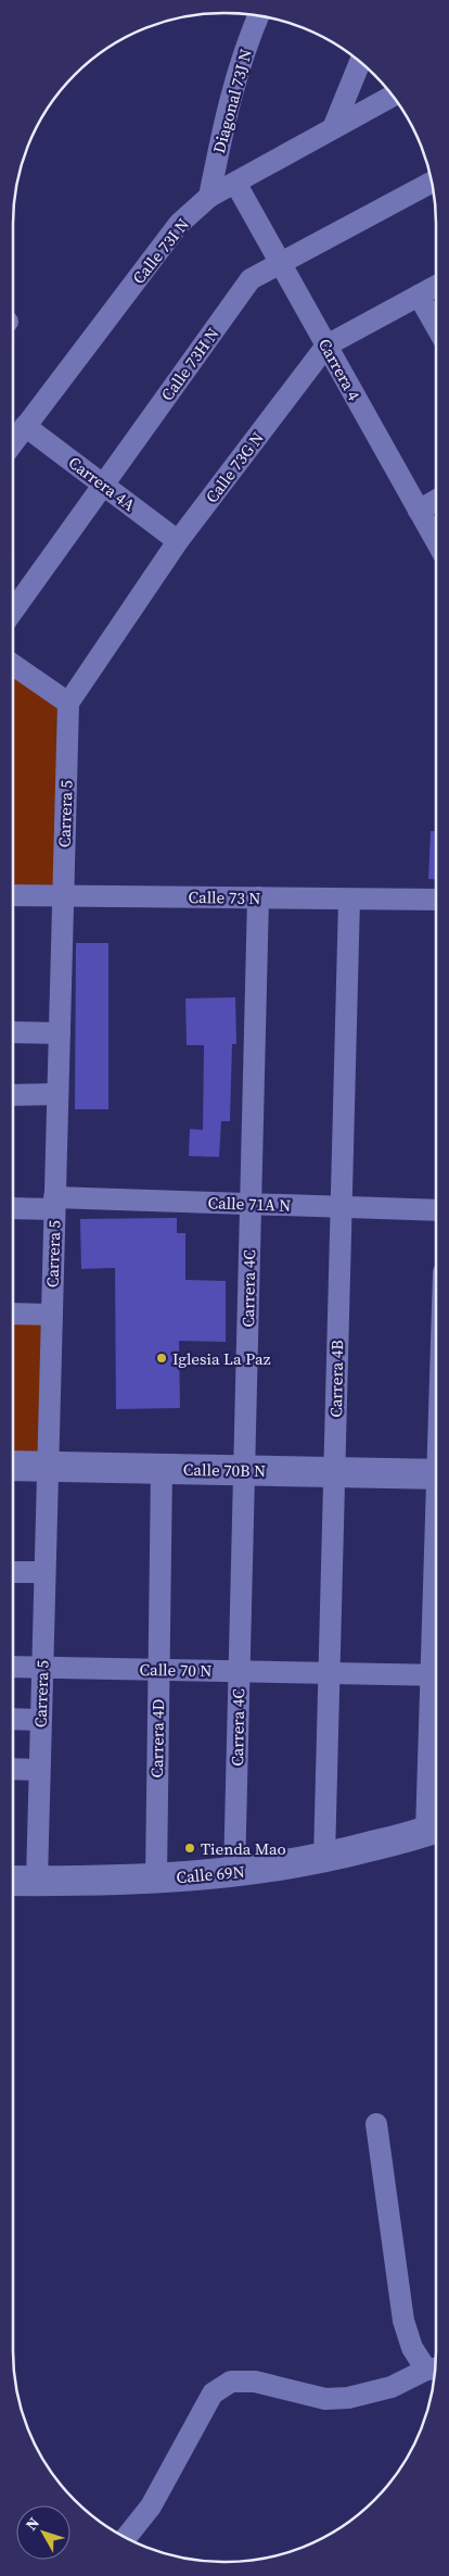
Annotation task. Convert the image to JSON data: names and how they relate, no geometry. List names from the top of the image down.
{
  "streets": {
    "street": [
      "Diagonal 73J N",
      "Calle 73I N",
      "Calle 73H N",
      "Carrera 4",
      "Calle 73G N",
      "Carrera 4A",
      "Carrera 5",
      "Calle 73 N",
      "Calle 71A N",
      "Carrera 4C",
      "Carrera 4B",
      "Calle 70B N",
      "Calle 70 N",
      "Carrera 4D",
      "Calle 69N"
    ]
  },
  "crossings": [
    ["Diagonal 73J N", "Calle 73I N"],
    ["Calle 73I N", "Carrera 4"],
    ["Calle 73I N", "Carrera 4A"],
    ["Calle 73H N", "Carrera 4"],
    ["Calle 73H N", "Carrera 4A"],
    ["Carrera 4", "Calle 73G N"],
    ["Calle 73G N", "Carrera 4A"],
    ["Calle 73G N", "Carrera 5"],
    ["Carrera 5", "Calle 73 N"],
    ["Carrera 5", "Calle 71A N"],
    ["Carrera 5", "Calle 70B N"],
    ["Carrera 5", "Calle 70 N"],
    ["Carrera 5", "Calle 69N"],
    ["Calle 73 N", "Carrera 4C"],
    ["Calle 73 N", "Carrera 4B"],
    ["Calle 71A N", "Carrera 4C"],
    ["Calle 71A N", "Carrera 4B"],
    ["Carrera 4C", "Calle 70B N"],
    ["Carrera 4C", "Calle 70 N"],
    ["Carrera 4C", "Calle 69N"],
    ["Carrera 4B", "Calle 70B N"],
    ["Carrera 4B", "Calle 70 N"],
    ["Carrera 4B", "Calle 69N"],
    ["Calle 70B N", "Carrera 4D"],
    ["Calle 70 N", "Carrera 4D"],
    ["Carrera 4D", "Calle 69N"]
  ],
  "places": ["Iglesia La Paz", "Tienda Mao"],
  "north": "top left"
}
